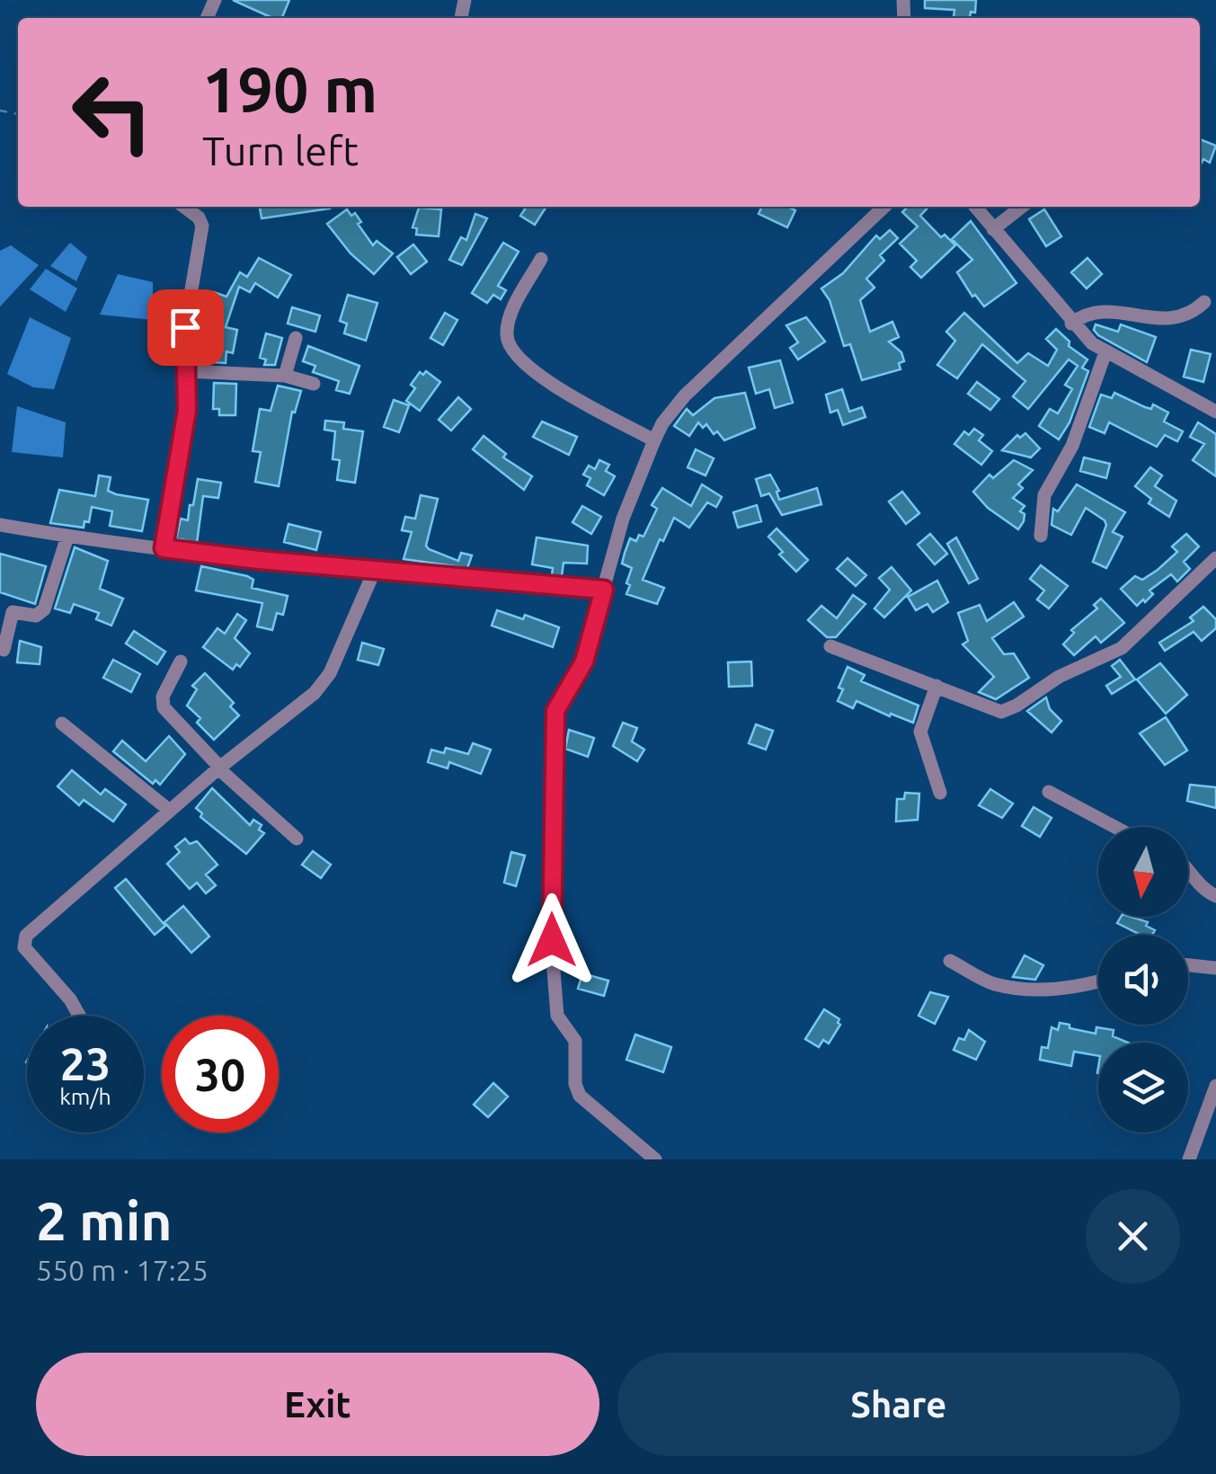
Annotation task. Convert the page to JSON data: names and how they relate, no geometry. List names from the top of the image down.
{
  "north": "bottom",
  "page": {
    "turn": ["190 m", "Turn left"],
    "speed": "23 km/h",
    "limit": "30",
    "heading": ["2 min", "550 m · 17:25"],
    "buttons": ["Exit", "Share"]
  }
}
